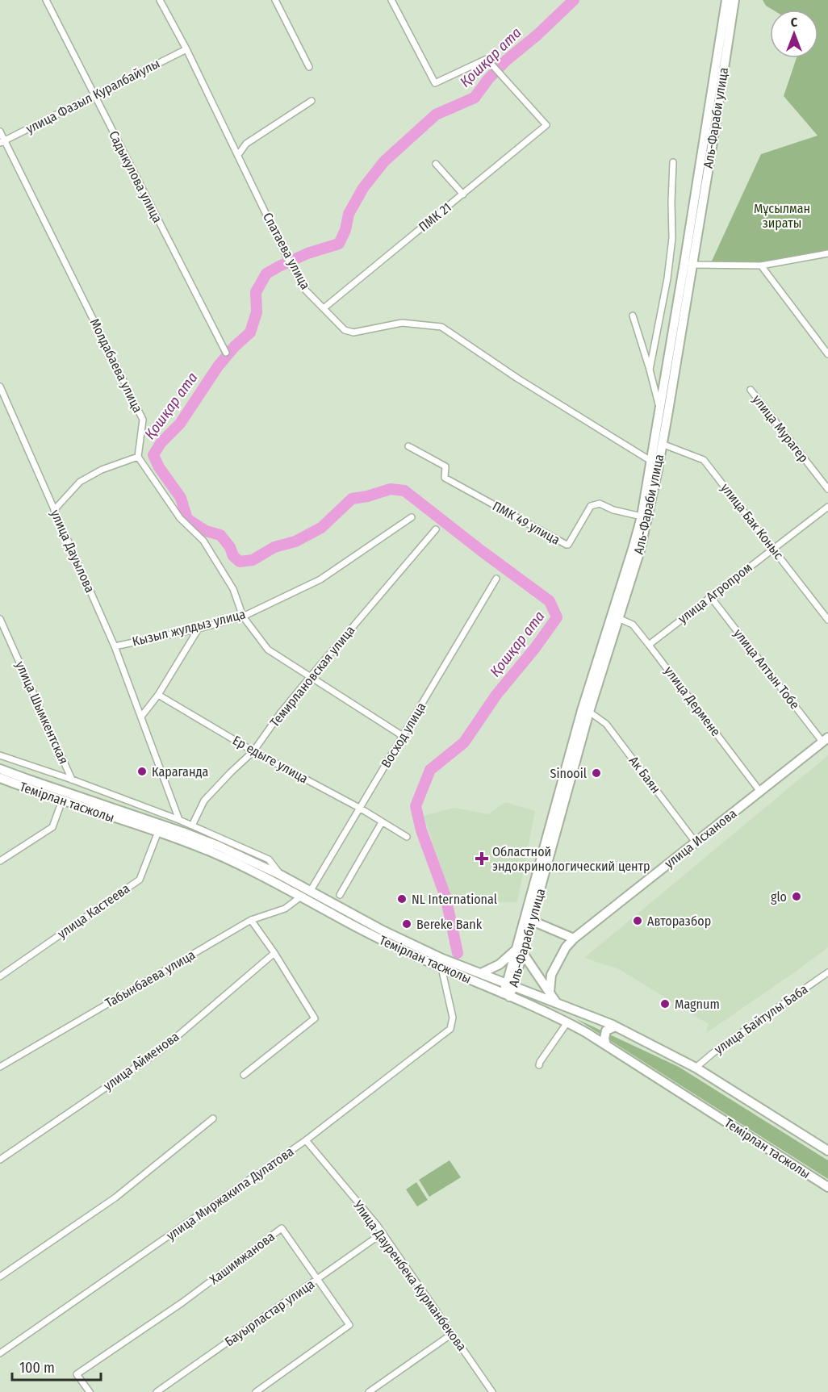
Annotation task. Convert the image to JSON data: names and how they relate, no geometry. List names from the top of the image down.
{
  "streets": {
    "main road": ["Аль-Фараби улица", "Темірлан тасжолы", "улица Исханова"],
    "street": [
      "улица Фазыл Куралбайулы",
      "Садыкулова улица",
      "ПМК 21",
      "Спатаева улица",
      "Молдабаева улица",
      "улица Мурагер",
      "улица Бак Коныс",
      "ПМК 49 улица",
      "улица Дауылова",
      "улица Агропром",
      "Кызыл жулдыз улица",
      "улица Алтын Тобе",
      "Темирлановская улица",
      "улица Дермене",
      "улица Шымкентская",
      "Восход улица",
      "Ер едыге улица",
      "Ак Баян",
      "улица Кастеева",
      "Табынбаева улица",
      "улица Байтулы Баба",
      "улица Айменова",
      "улица Миржакипа Дулатова",
      "Хашимжанова",
      "Улица Дауренбека Курманбекова",
      "Бауырластар улица"
    ]
  },
  "crossings": [
    ["улица Фазыл Куралбайулы", "Садыкулова улица"],
    ["улица Фазыл Куралбайулы", "Спатаева улица"],
    ["улица Фазыл Куралбайулы", "Молдабаева улица"],
    ["Аль-Фараби улица", "Спатаева улица"],
    ["Аль-Фараби улица", "улица Бак Коныс"],
    ["Аль-Фараби улица", "ПМК 49 улица"],
    ["Аль-Фараби улица", "улица Дермене"],
    ["Аль-Фараби улица", "Ак Баян"],
    ["Аль-Фараби улица", "Темірлан тасжолы"],
    ["ПМК 21", "Спатаева улица"],
    ["улица Бак Коныс", "улица Агропром"],
    ["улица Дауылова", "Кызыл жулдыз улица"],
    ["улица Агропром", "улица Алтын Тобе"],
    ["улица Агропром", "улица Дермене"],
    ["улица Алтын Тобе", "улица Исханова"],
    ["Темирлановская улица", "Ер едыге улица"],
    ["улица Дермене", "улица Исханова"],
    ["Восход улица", "Ер едыге улица"],
    ["Восход улица", "Темірлан тасжолы"],
    ["Ак Баян", "улица Исханова"],
    ["Темірлан тасжолы", "улица Кастеева"],
    ["Темірлан тасжолы", "Табынбаева улица"],
    ["Темірлан тасжолы", "улица Байтулы Баба"],
    ["Темірлан тасжолы", "улица Миржакипа Дулатова"],
    ["улица Миржакипа Дулатова", "Улица Дауренбека Курманбекова"],
    ["Хашимжанова", "Бауырластар улица"],
    ["Улица Дауренбека Курманбекова", "Бауырластар улица"]
  ],
  "water": ["Қошқар ата"],
  "parks": ["Мұсылман зираты"],
  "places": {
    "other": [
      "Караганда",
      "Sinooil",
      "glo",
      "NL International",
      "Авторазбор",
      "Bereke Bank",
      "Magnum"
    ],
    "health": ["Областной эндокринологический центр"]
  },
  "scale_bar": "100 m",
  "north": "top"
}
